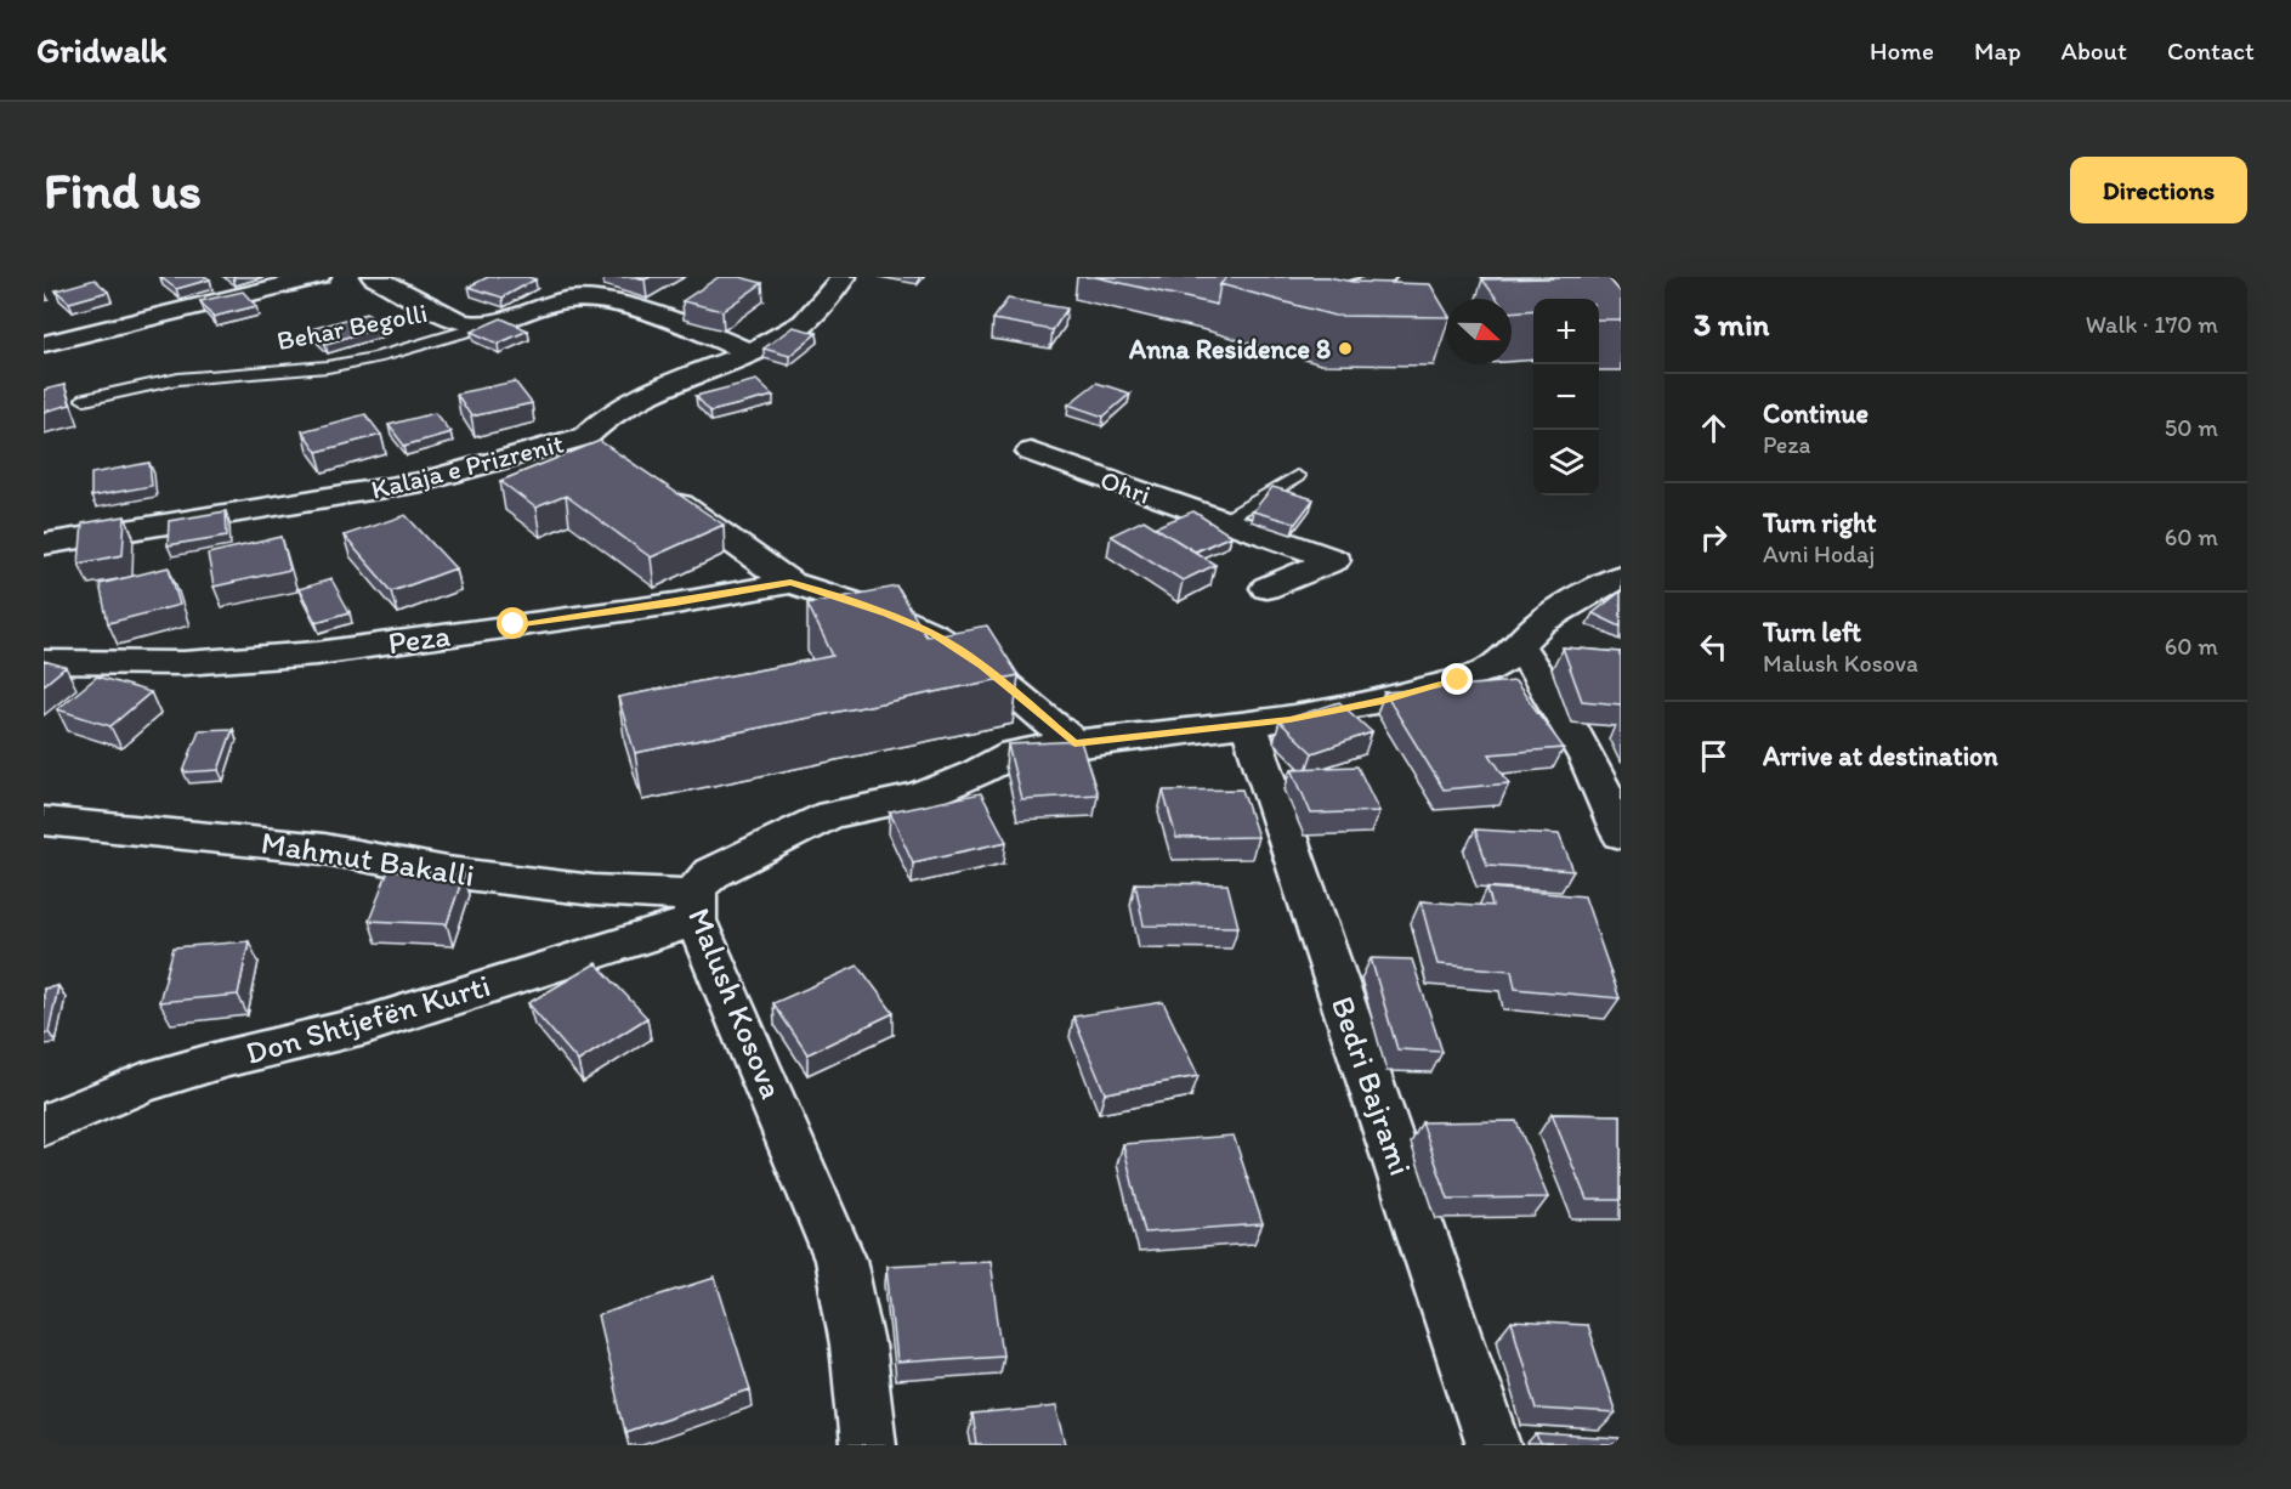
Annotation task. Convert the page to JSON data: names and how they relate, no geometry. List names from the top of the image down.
{
  "streets": {
    "street": [
      "Behar Begolli",
      "Kalaja e Prizrenit",
      "Ohri",
      "Peza",
      "Mahmut Bakalli",
      "Malush Kosova",
      "Don Shtjefën Kurti",
      "Bedri Bajrami"
    ]
  },
  "crossings": [
    ["Behar Begolli", "Kalaja e Prizrenit"],
    ["Mahmut Bakalli", "Malush Kosova"],
    ["Mahmut Bakalli", "Don Shtjefën Kurti"],
    ["Malush Kosova", "Don Shtjefën Kurti"],
    ["Malush Kosova", "Bedri Bajrami"]
  ],
  "places": ["Anna Residence 8"],
  "north": "right",
  "page": {
    "header": "Gridwalk",
    "nav": [
      "Home",
      "Map",
      "About",
      "Contact"
    ],
    "buttons": "Directions",
    "title": "Find us",
    "heading": ["3 min", "Walk · 170 m"],
    "map_buttons": ["+", "−"],
    "list": [
      ["Continue", "Peza", "50 m"],
      ["Turn right", "Avni Hodaj", "60 m"],
      ["Turn left", "Malush Kosova", "60 m"],
      "Arrive at destination"
    ]
  }
}
